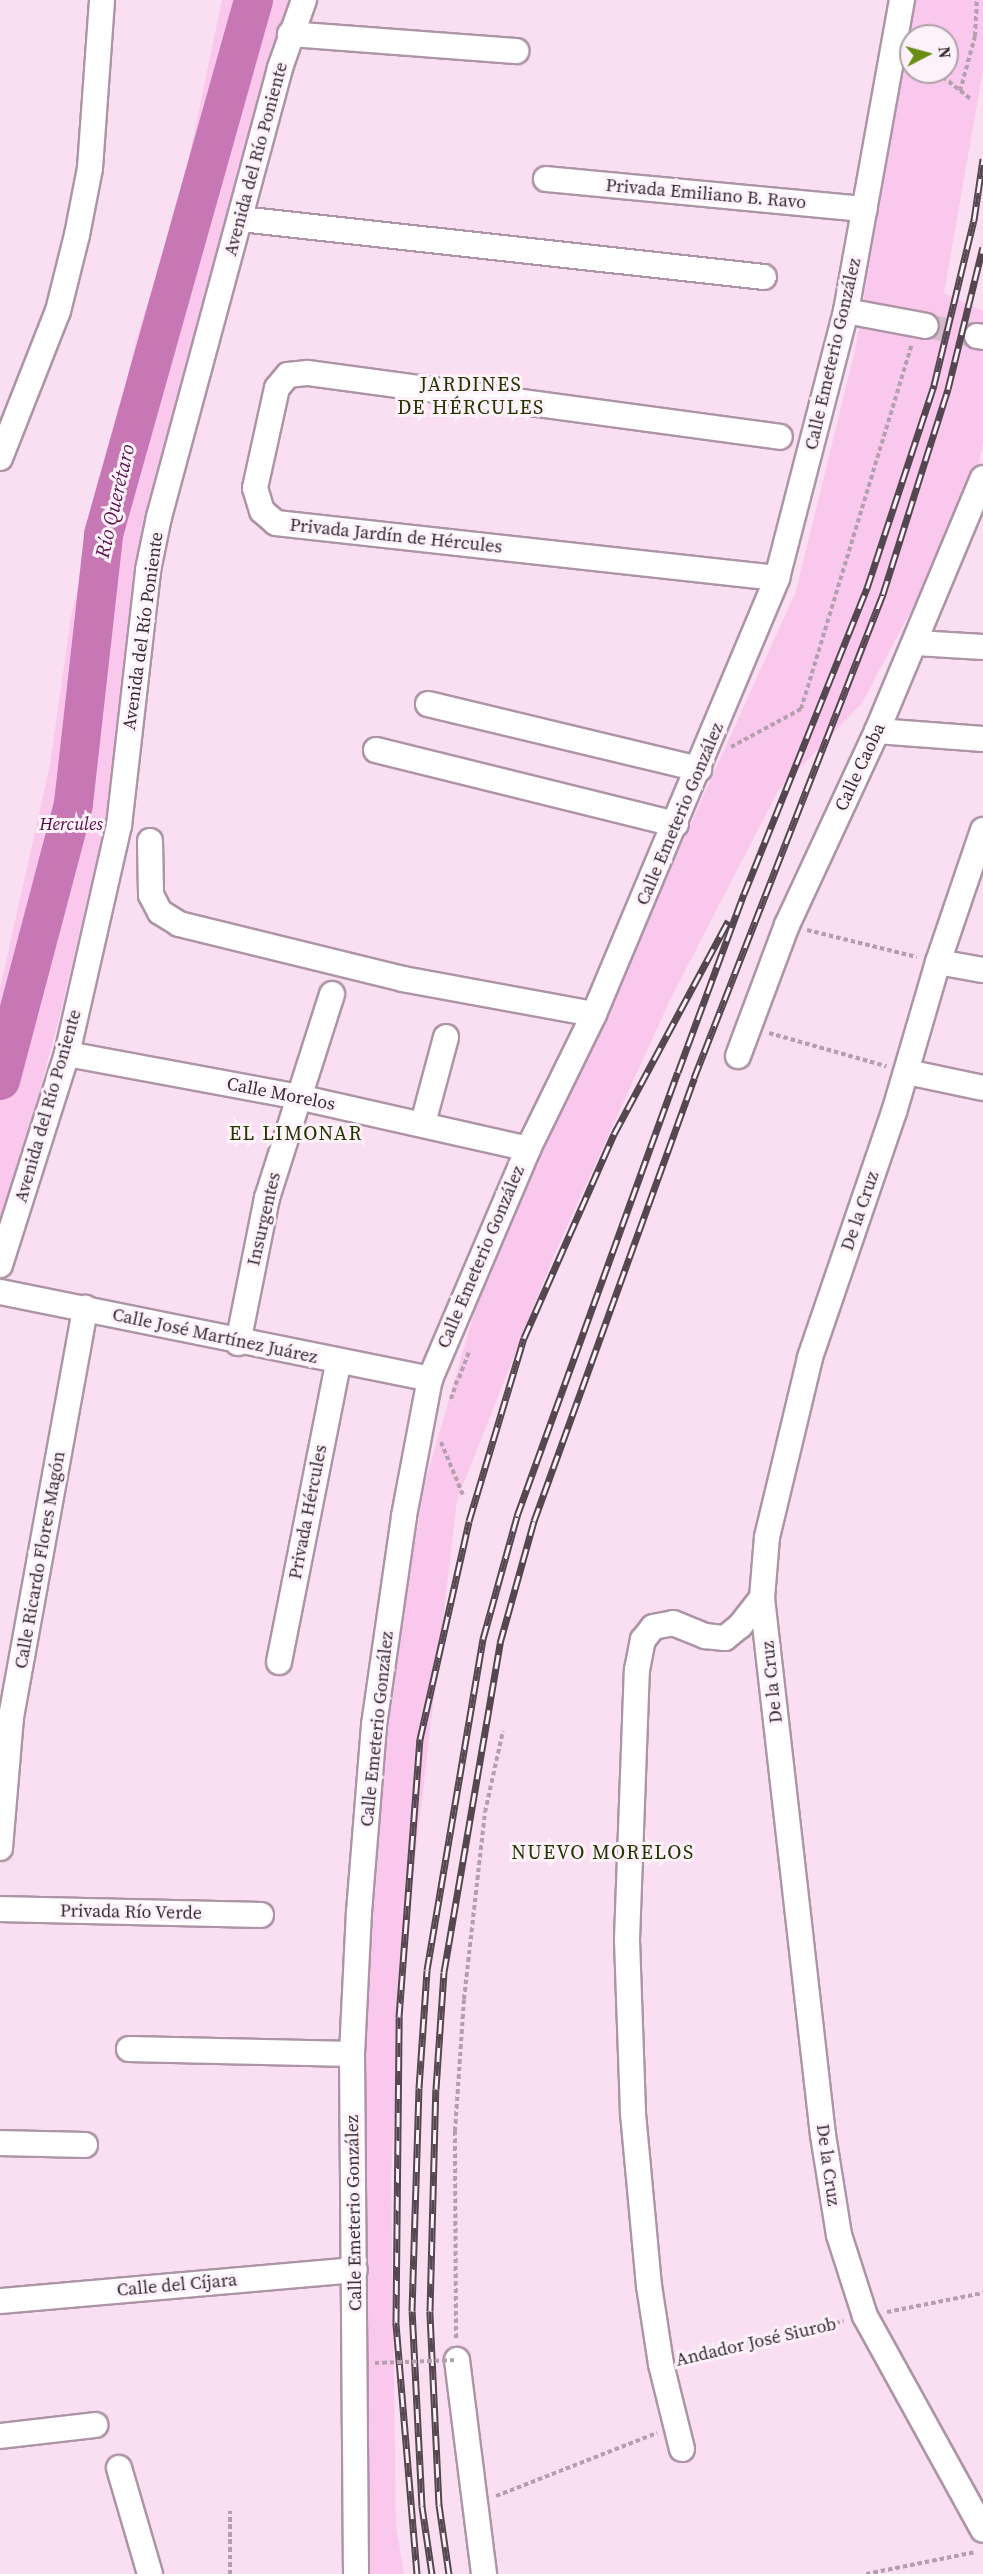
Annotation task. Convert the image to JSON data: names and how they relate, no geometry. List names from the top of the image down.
{
  "streets": {
    "street": [
      "Avenida del Río Poniente",
      "Privada Emiliano B. Ravo",
      "Calle Emeterio González",
      "Privada Jardín de Hércules",
      "Calle Caoba",
      "Calle Morelos",
      "De la Cruz",
      "Insurgentes",
      "Calle José Martínez Juárez",
      "Privada Hércules",
      "Calle Ricardo Flores Magón",
      "Privada Río Verde",
      "Calle del Cíjara",
      "Andador José Siurob"
    ]
  },
  "crossings": [
    ["Avenida del Río Poniente", "Calle Morelos"],
    ["Privada Emiliano B. Ravo", "Calle Emeterio González"],
    ["Calle Emeterio González", "Privada Jardín de Hércules"],
    ["Calle Emeterio González", "Calle Morelos"],
    ["Calle Emeterio González", "Calle José Martínez Juárez"],
    ["Calle Emeterio González", "Calle del Cíjara"],
    ["Calle Morelos", "Insurgentes"],
    ["De la Cruz", "Andador José Siurob"],
    ["Insurgentes", "Calle José Martínez Juárez"],
    ["Calle José Martínez Juárez", "Privada Hércules"],
    ["Calle José Martínez Juárez", "Calle Ricardo Flores Magón"]
  ],
  "districts": ["JARDINES DE HÉRCULES", "EL LIMONAR", "NUEVO MORELOS"],
  "water": ["Río Querétaro"],
  "parks": ["Hercules"],
  "north": "right"
}
